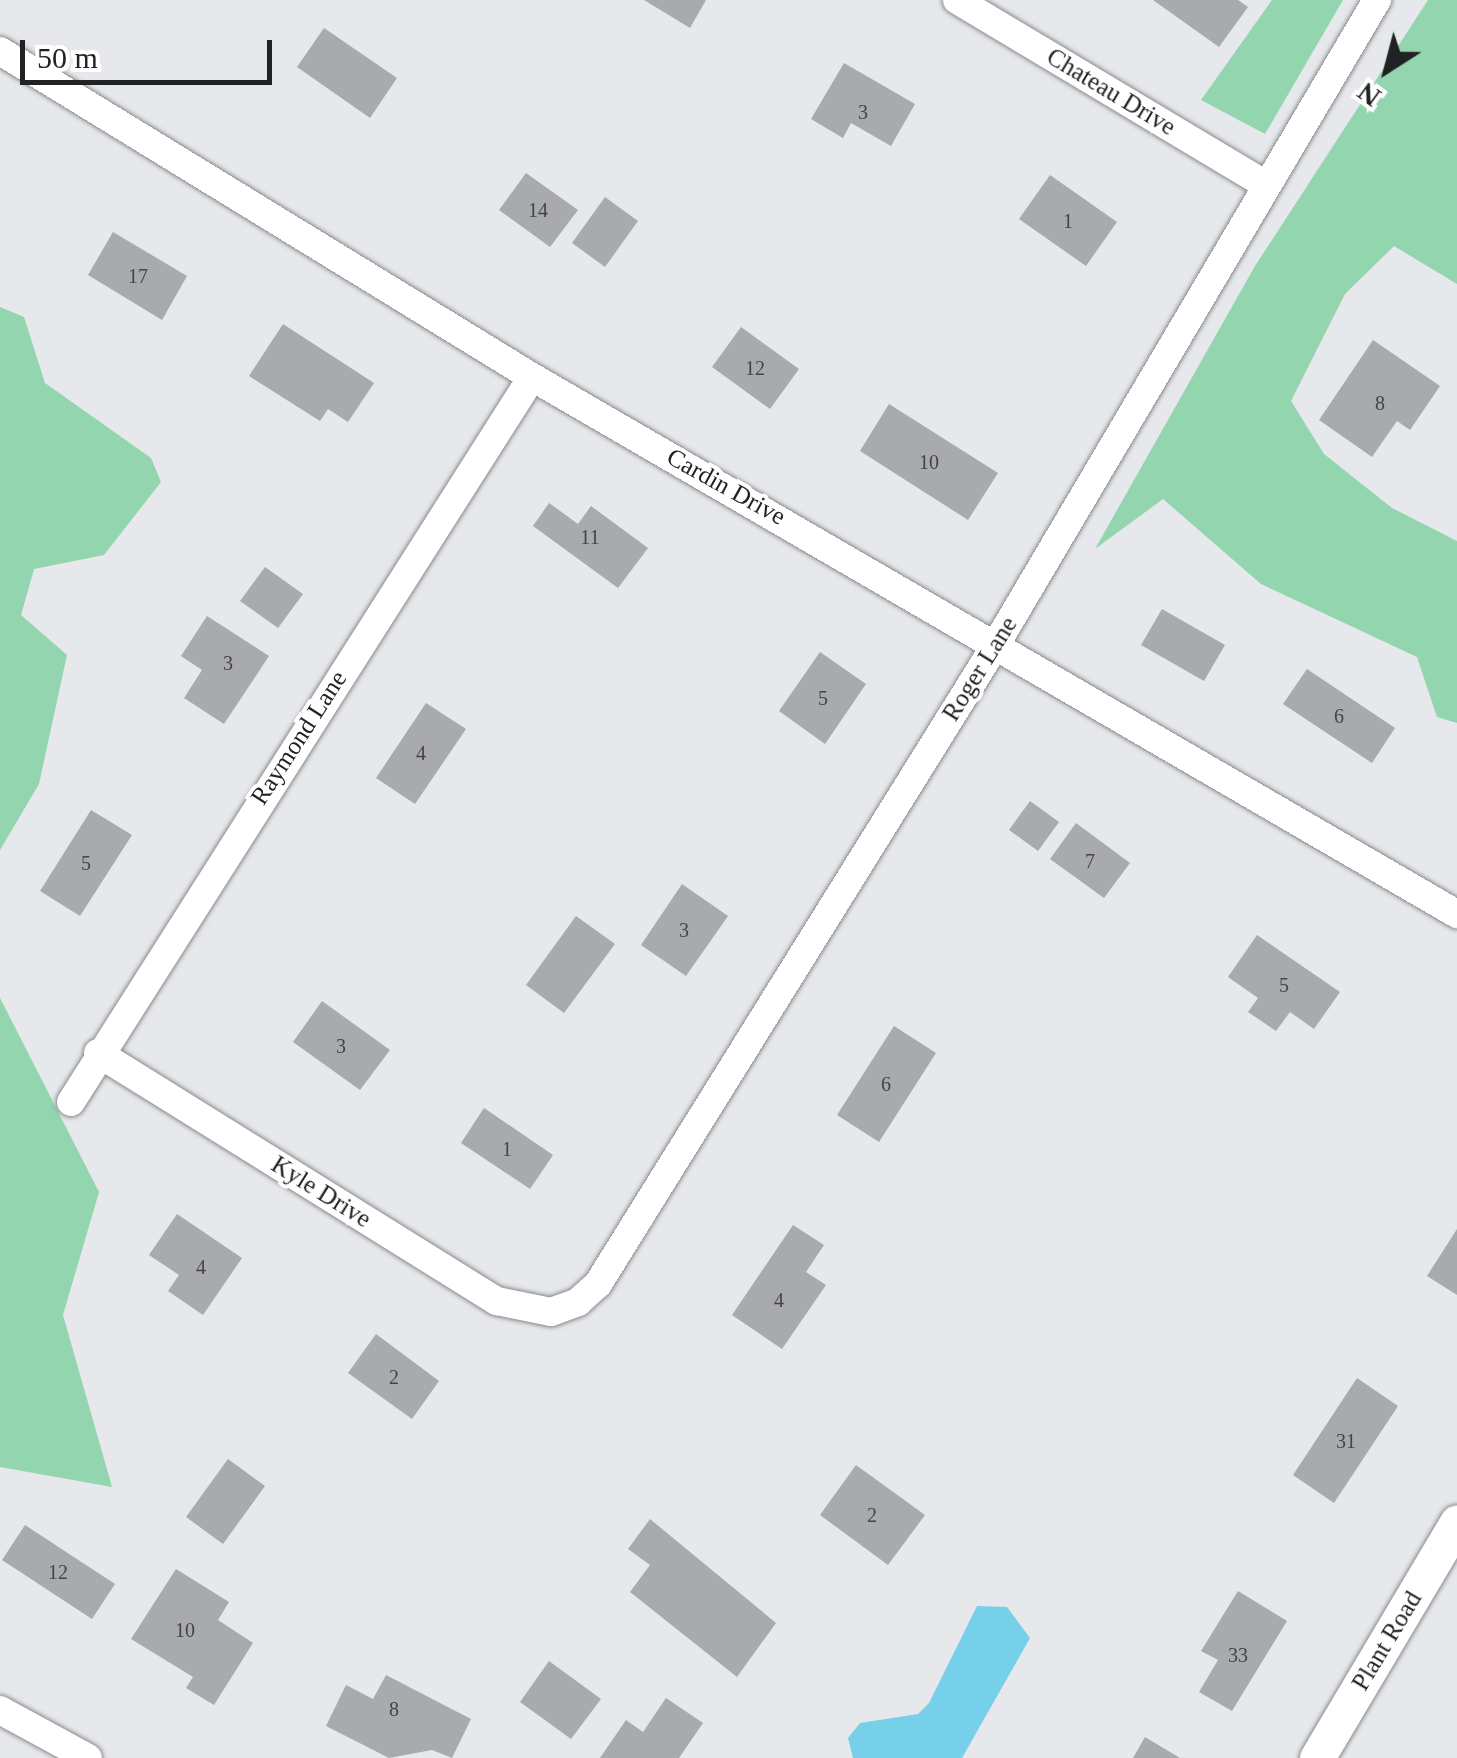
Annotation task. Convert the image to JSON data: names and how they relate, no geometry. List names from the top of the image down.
{
  "streets": {
    "street": [
      "Chateau Drive",
      "Cardin Drive",
      "Roger Lane",
      "Raymond Lane",
      "Kyle Drive",
      "Plant Road"
    ]
  },
  "crossings": [
    ["Chateau Drive", "Roger Lane"],
    ["Cardin Drive", "Roger Lane"],
    ["Cardin Drive", "Raymond Lane"],
    ["Roger Lane", "Kyle Drive"],
    ["Raymond Lane", "Kyle Drive"]
  ],
  "house_numbers": [
    "3",
    "14",
    "1",
    "17",
    "12",
    "8",
    "10",
    "11",
    "3",
    "5",
    "6",
    "4",
    "7",
    "5",
    "3",
    "5",
    "3",
    "6",
    "1",
    "4",
    "4",
    "2",
    "31",
    "2",
    "12",
    "10",
    "33",
    "8"
  ],
  "scale_bar": "50 m",
  "north": "bottom left"
}
